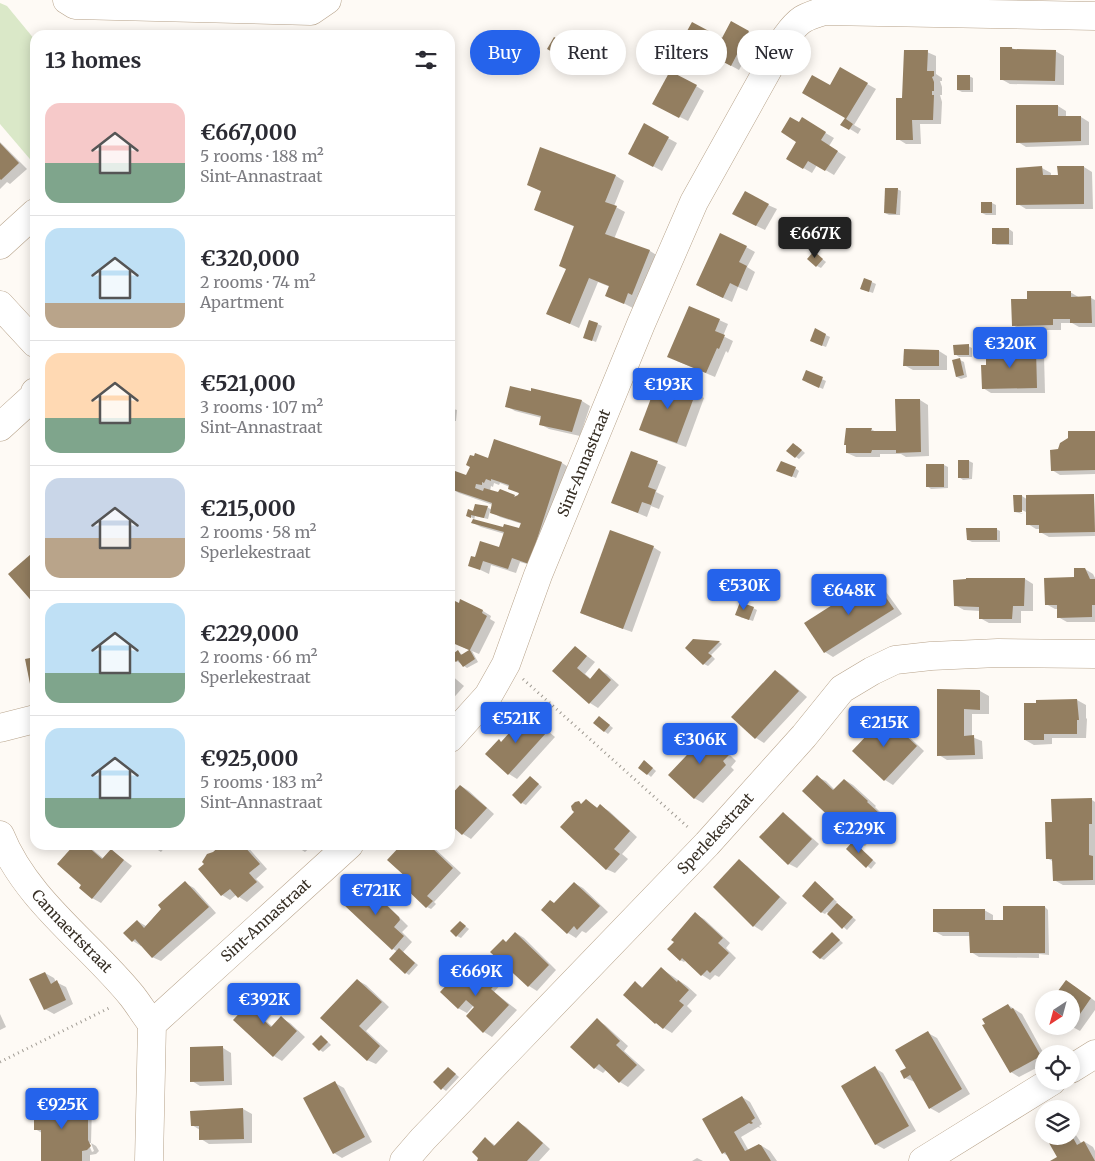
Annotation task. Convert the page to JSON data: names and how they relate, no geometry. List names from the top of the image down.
{
  "streets": {
    "street": ["Sint-Annastraat", "Sperlekestraat", "Cannaertstraat"]
  },
  "crossings": [
    ["Sint-Annastraat", "Cannaertstraat"]
  ],
  "north": "bottom left",
  "page": {
    "chip": [
      "Buy",
      "Rent",
      "Filters",
      "New"
    ],
    "heading": "13 homes",
    "list": [
      {
        "name": "€667,000",
        "note": "5 rooms · 188 m² · Sint-Annastraat"
      },
      {
        "name": "€320,000",
        "note": "2 rooms · 74 m² · Apartment"
      },
      {
        "name": "€521,000",
        "note": "3 rooms · 107 m² · Sint-Annastraat"
      },
      {
        "name": "€215,000",
        "note": "2 rooms · 58 m² · Sperlekestraat"
      },
      {
        "name": "€229,000",
        "note": "2 rooms · 66 m² · Sperlekestraat"
      },
      {
        "name": "€925,000",
        "note": "5 rooms · 183 m² · Sint-Annastraat"
      }
    ],
    "price": [
      "€667K",
      "€320K",
      "€193K",
      "€530K",
      "€648K",
      "€521K",
      "€215K",
      "€306K",
      "€229K",
      "€721K",
      "€669K",
      "€392K",
      "€925K"
    ]
  }
}
